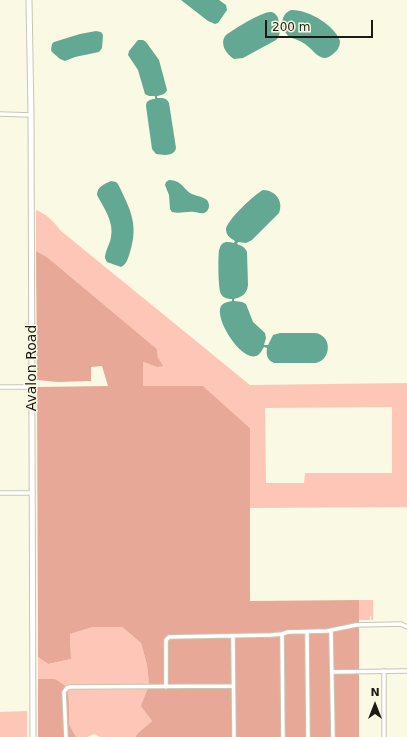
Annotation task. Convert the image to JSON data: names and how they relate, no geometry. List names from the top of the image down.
{
  "streets": {
    "main road": ["Avalon Road"]
  },
  "scale_bar": "200 m",
  "north": "top"
}
